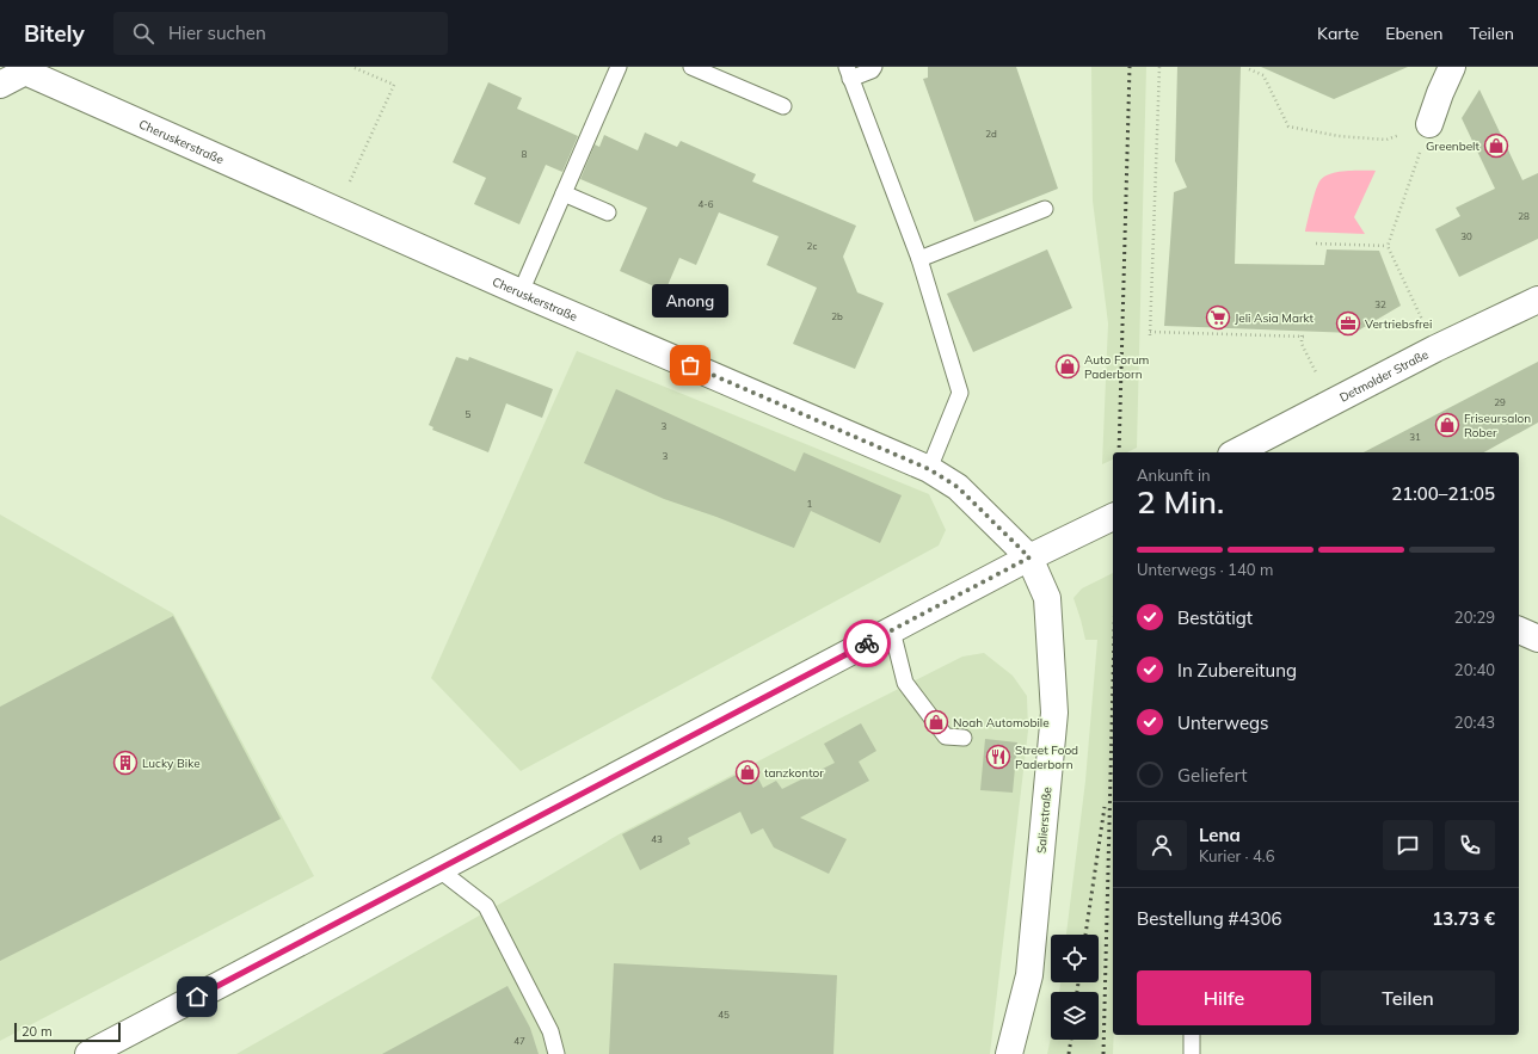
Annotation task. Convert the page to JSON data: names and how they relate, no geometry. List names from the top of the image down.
{
  "streets": {
    "street": ["Cheruskerstraße", "Detmolder Straße", "Salierstraße"]
  },
  "crossings": [
    ["Cheruskerstraße", "Salierstraße"]
  ],
  "places": {
    "shop": [
      "Greenbelt",
      "Auto Forum Paderborn",
      "Friseursalon Rober",
      "Noah Automobile",
      "tanzkontor"
    ],
    "supermarket": ["Jeli Asia Markt"],
    "office": ["Vertriebsfrei"],
    "other": ["Anong"],
    "restaurant": ["Street Food Paderborn"],
    "building": ["Lucky Bike"]
  },
  "house_numbers": [
    "2d",
    "8",
    "4-6",
    "28",
    "30",
    "2c",
    "32",
    "2b",
    "29",
    "5",
    "3",
    "31",
    "3",
    "1",
    "43",
    "45",
    "47"
  ],
  "scale_bar": "20 m",
  "page": {
    "header": "Bitely",
    "search": "Hier suchen",
    "nav": ["Karte", "Ebenen", "Teilen"],
    "bubble": "Anong",
    "heading": ["2 Min.", "Ankunft in", "21:00–21:05"],
    "panel": [
      "Lena",
      "Kurier · 4.6",
      "Bestellung #4306",
      "13.73 €"
    ],
    "bar": "Unterwegs · 140 m",
    "list": [
      ["Bestätigt", "20:29"],
      ["In Zubereitung", "20:40"],
      ["Unterwegs", "20:43"],
      "Geliefert"
    ],
    "buttons": ["Hilfe", "Teilen"],
    "scale": "20 m"
  }
}
